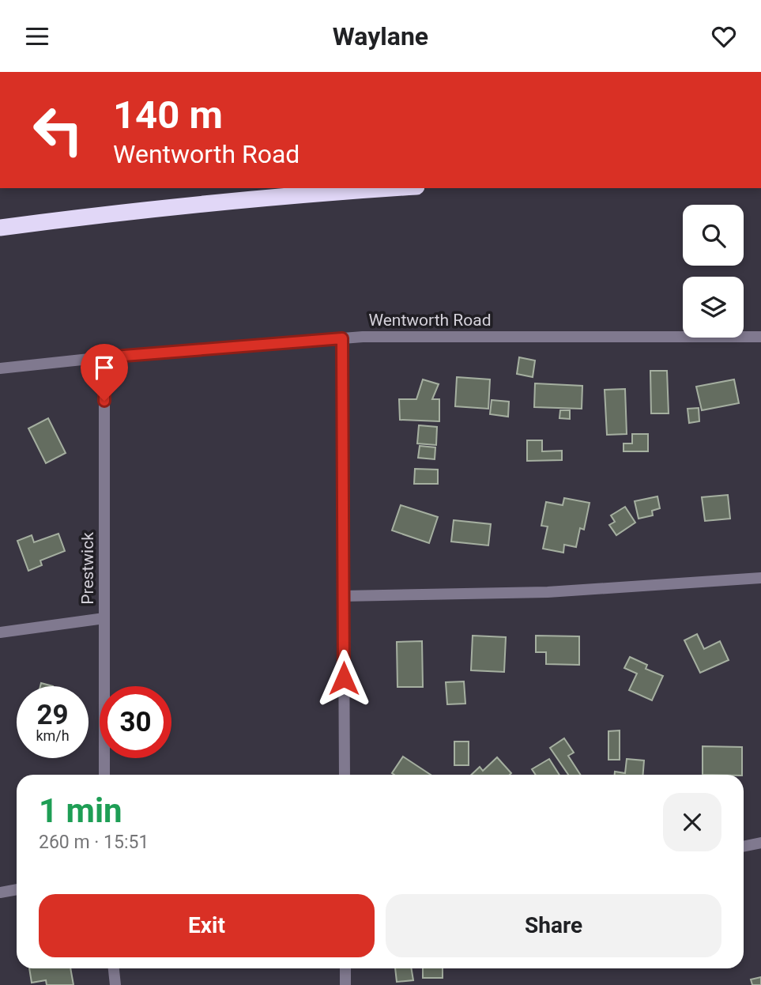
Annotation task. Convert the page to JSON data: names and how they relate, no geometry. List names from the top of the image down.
{
  "streets": {
    "street": ["Wentworth Road", "Prestwick"]
  },
  "crossings": [
    ["Wentworth Road", "Prestwick"]
  ],
  "page": {
    "header": "Waylane",
    "turn": ["140 m", "Wentworth Road"],
    "speed": "29 km/h",
    "limit": "30",
    "heading": ["1 min", "260 m · 15:51"],
    "buttons": ["Exit", "Share"]
  }
}
